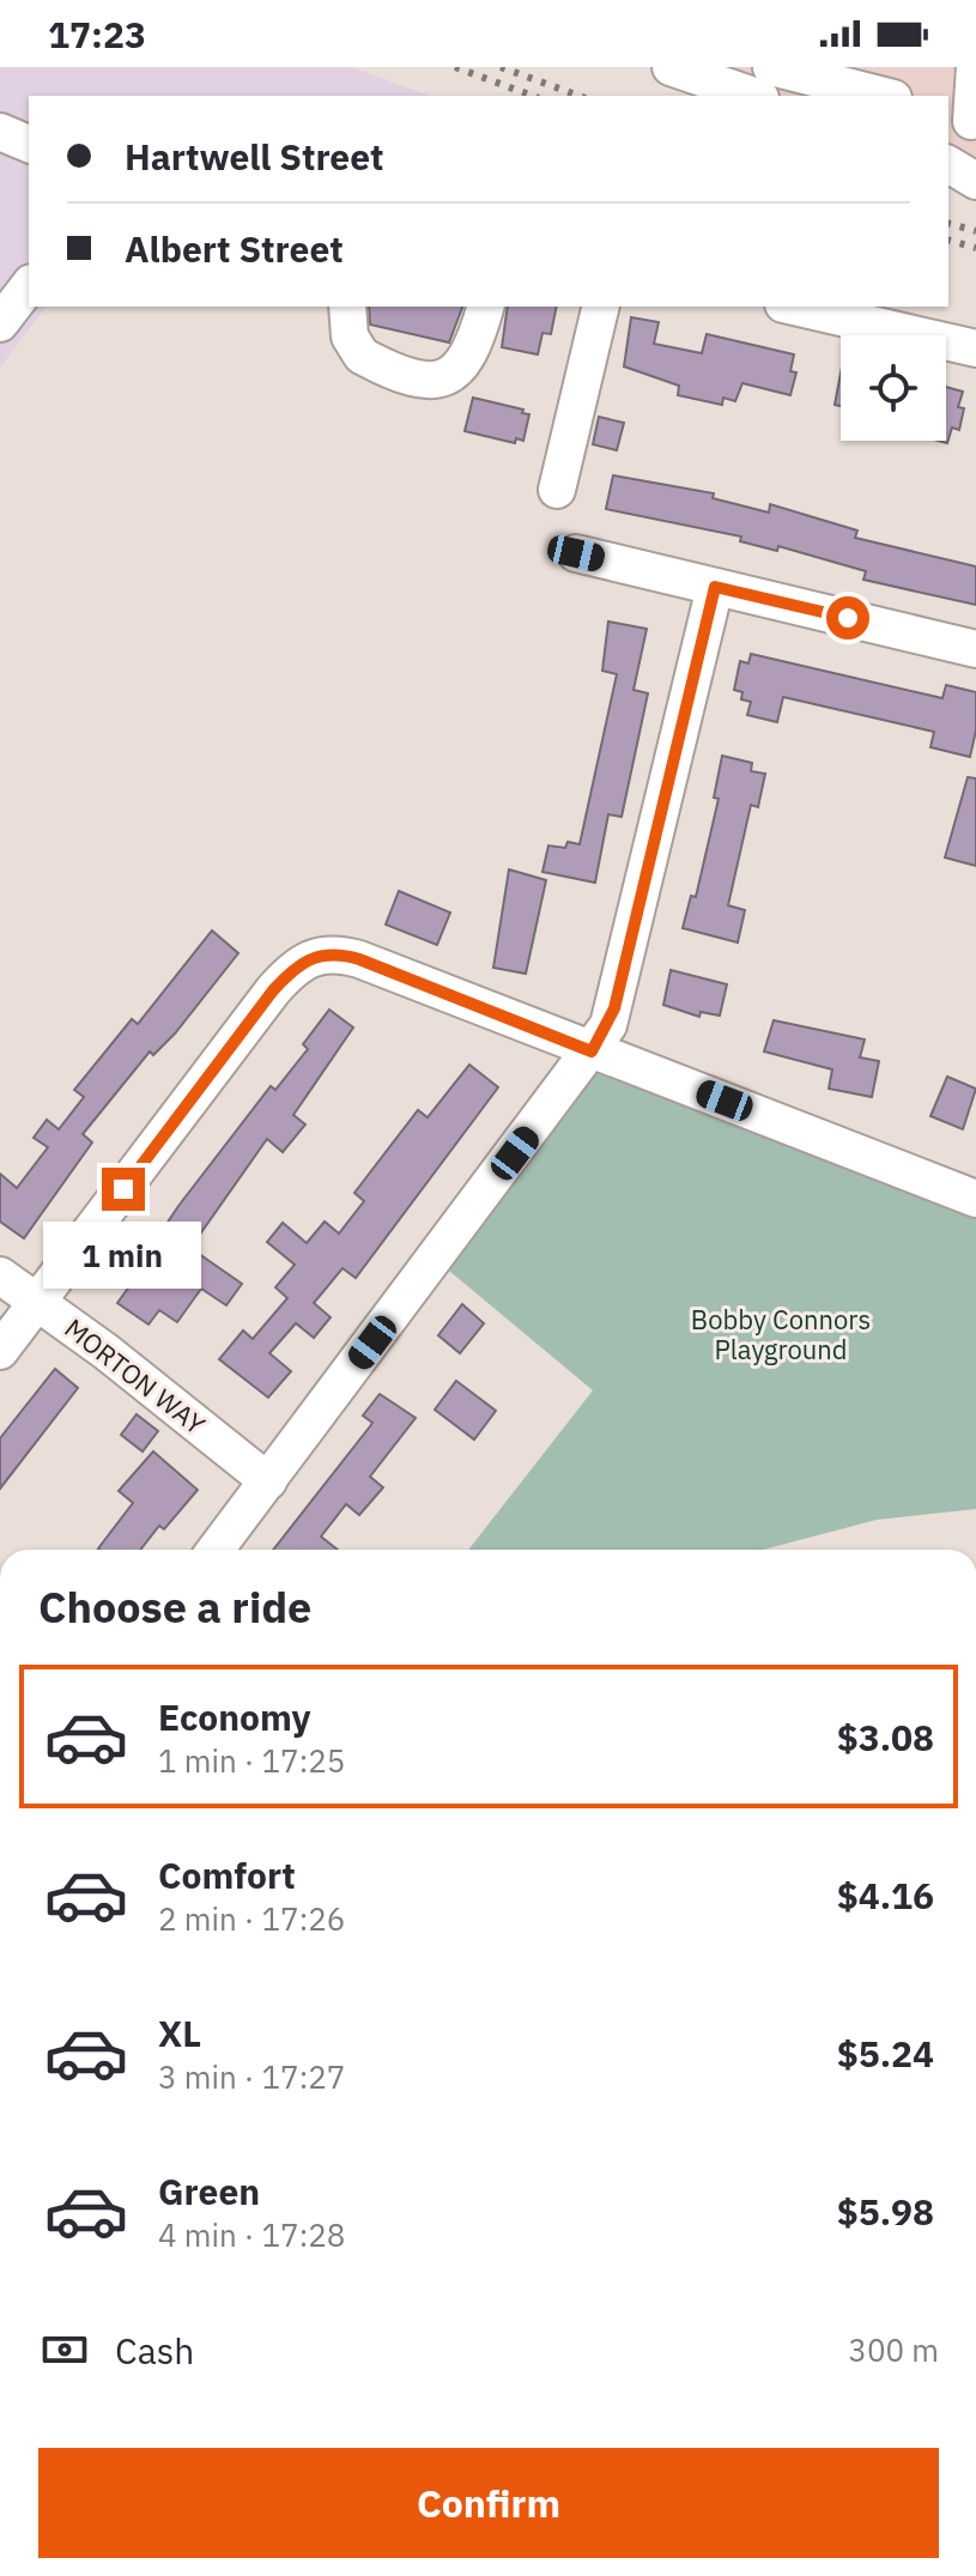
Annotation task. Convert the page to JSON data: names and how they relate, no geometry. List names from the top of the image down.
{
  "streets": {
    "street": ["MORTON WAY"]
  },
  "parks": ["Bobby Connors Playground"],
  "page": {
    "status": "17:23",
    "banner": ["Hartwell Street", "Albert Street"],
    "bubble": "1 min",
    "heading": "Choose a ride",
    "list": [
      {
        "name": "Economy",
        "note": "1 min · 17:25",
        "value": "$3.08"
      },
      {
        "name": "Comfort",
        "note": "2 min · 17:26",
        "value": "$4.16"
      },
      {
        "name": "XL",
        "note": "3 min · 17:27",
        "value": "$5.24"
      },
      {
        "name": "Green",
        "note": "4 min · 17:28",
        "value": "$5.98"
      }
    ],
    "pay": ["Cash", "300 m"],
    "buttons": "Confirm"
  }
}
